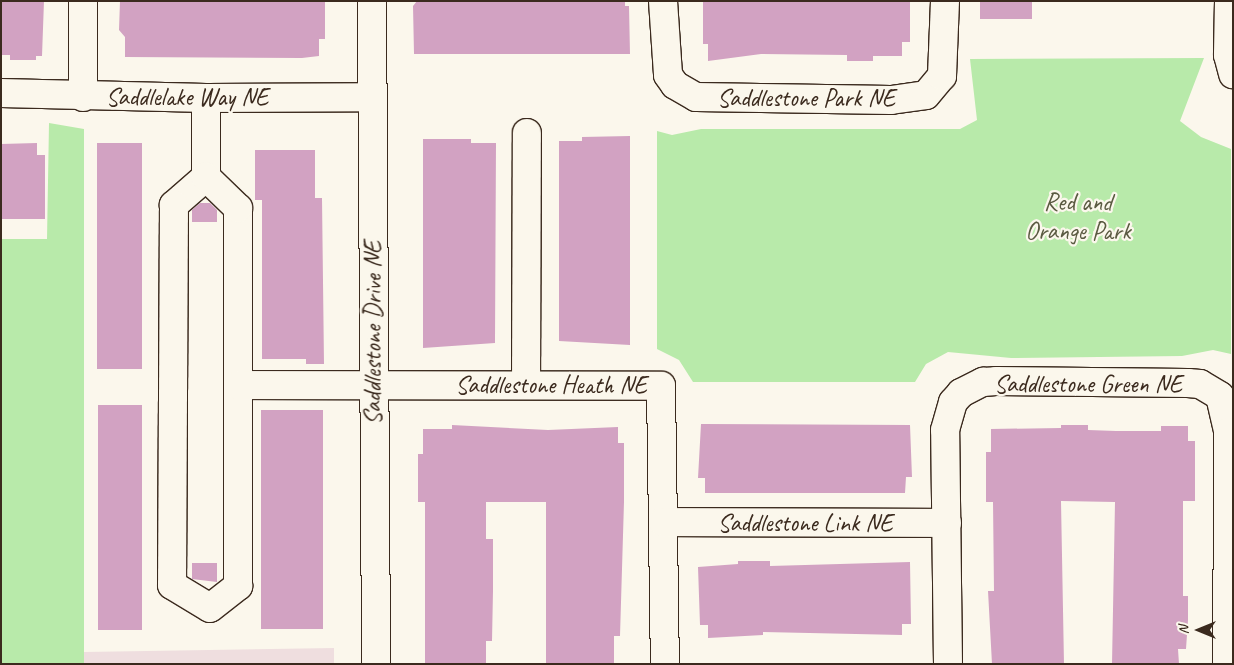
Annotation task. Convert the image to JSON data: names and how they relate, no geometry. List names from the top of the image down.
{
  "streets": {
    "street": [
      "Saddlelake Way NE",
      "Saddlestone Park NE",
      "Saddlestone Drive NE",
      "Saddlestone Green NE",
      "Saddlestone Heath NE",
      "Saddlestone Link NE"
    ]
  },
  "crossings": [
    ["Saddlelake Way NE", "Saddlestone Drive NE"],
    ["Saddlestone Drive NE", "Saddlestone Heath NE"],
    ["Saddlestone Green NE", "Saddlestone Link NE"],
    ["Saddlestone Heath NE", "Saddlestone Link NE"]
  ],
  "parks": ["Red and Orange Park"],
  "north": "left"
}
